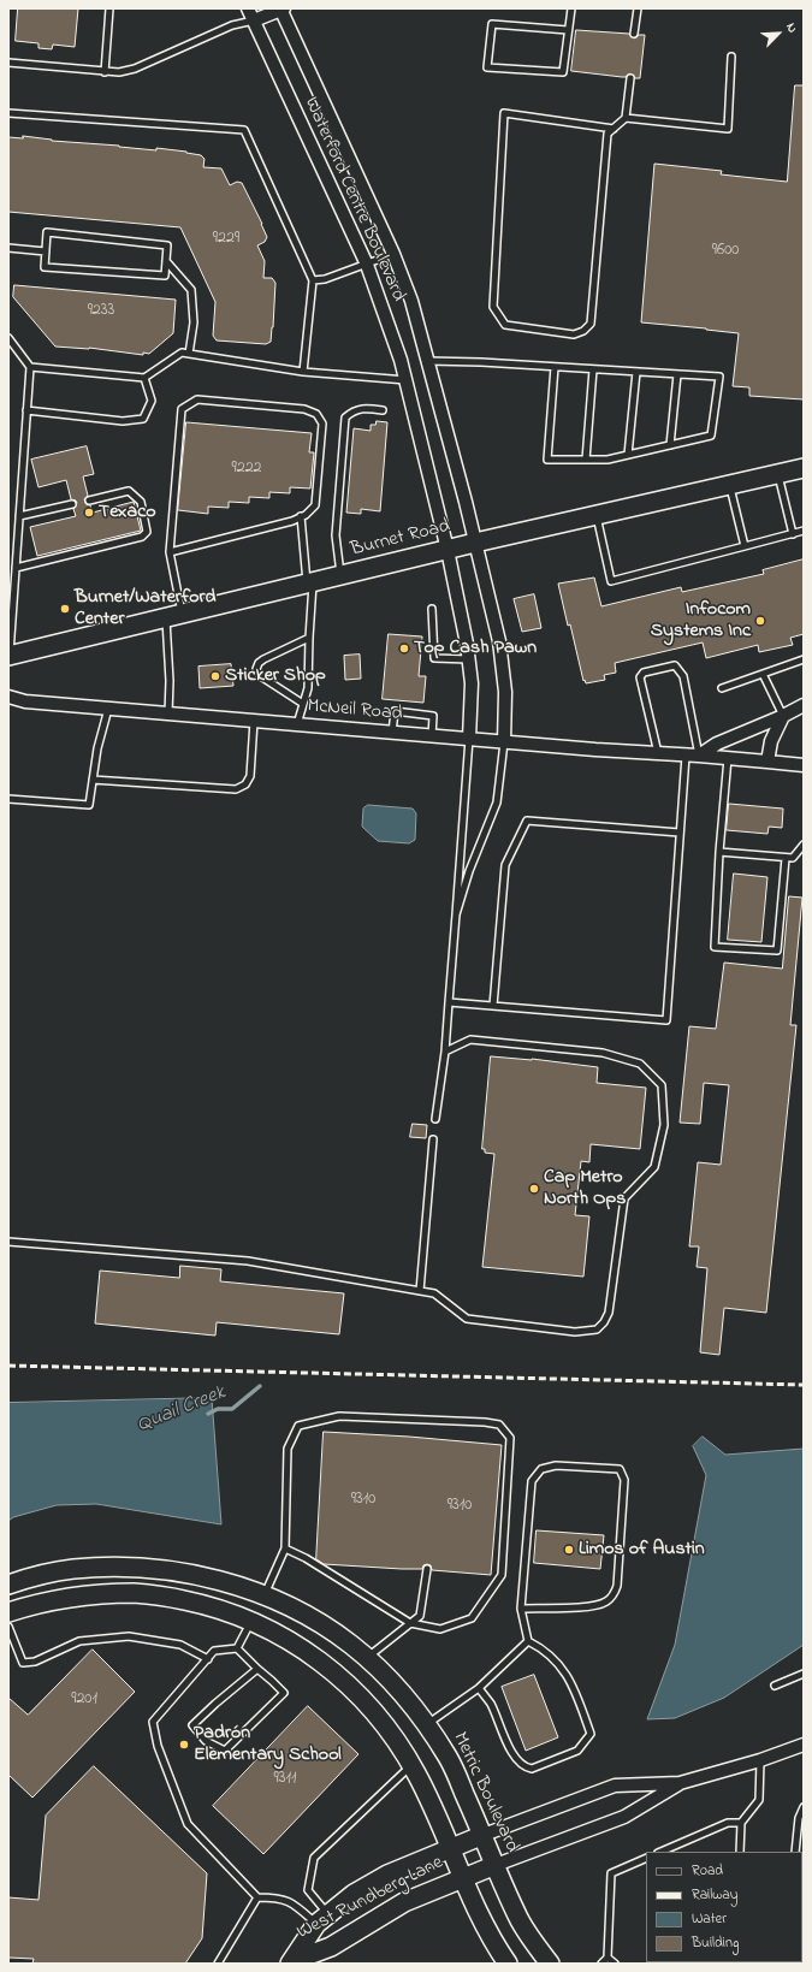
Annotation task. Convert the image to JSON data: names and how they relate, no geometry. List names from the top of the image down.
{
  "streets": {
    "main road": ["Burnet Road", "Metric Boulevard", "West Rundberg Lane"],
    "street": ["Waterford Centre Boulevard", "McNeil Road"]
  },
  "crossings": [
    ["Waterford Centre Boulevard", "Burnet Road"],
    ["Waterford Centre Boulevard", "McNeil Road"],
    ["Metric Boulevard", "West Rundberg Lane"]
  ],
  "water": ["Quail Creek"],
  "places": [
    "Texaco",
    "Burnet/Waterford Center",
    "Infocom Systems Inc",
    "Top Cash Pawn",
    "Sticker Shop",
    "Cap Metro North Ops",
    "Limos of Austin",
    "Padrón Elementary School"
  ],
  "house_numbers": [
    "9229",
    "9600",
    "9233",
    "9222",
    "9310",
    "9310",
    "9201",
    "9311"
  ],
  "legend": [
    "Road",
    "Railway",
    "Water",
    "Building"
  ],
  "north": "top right"
}
